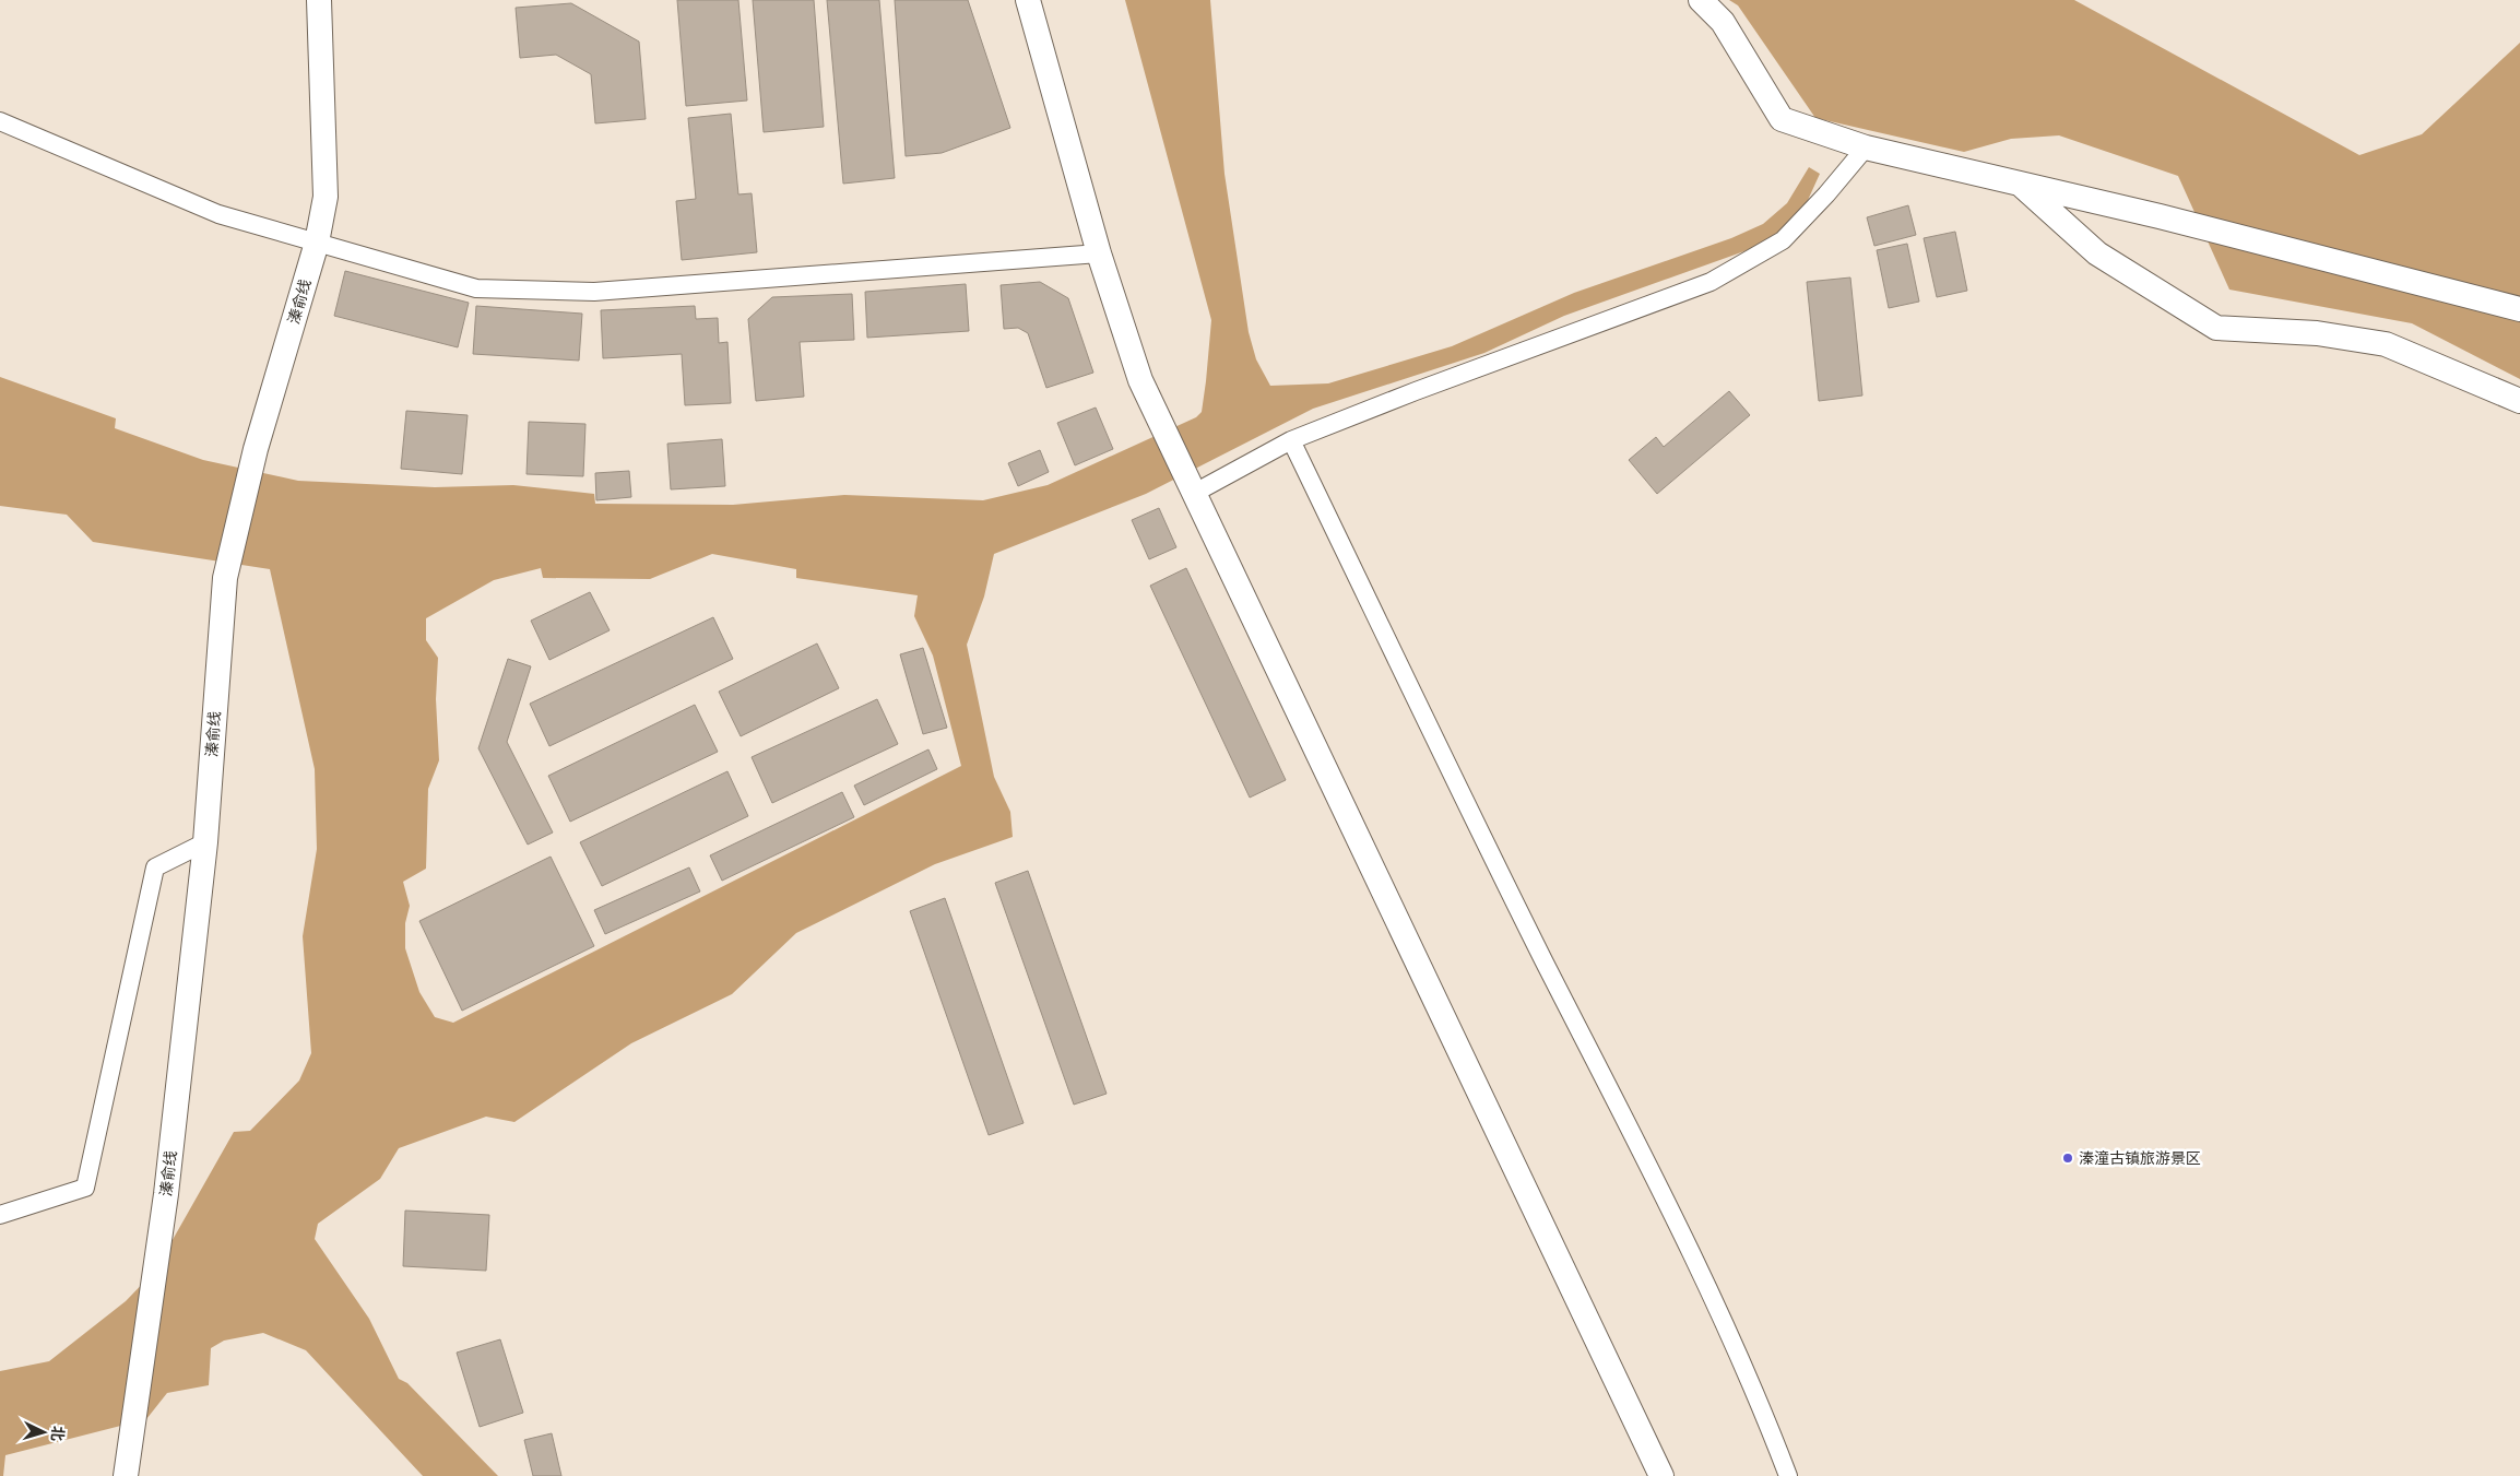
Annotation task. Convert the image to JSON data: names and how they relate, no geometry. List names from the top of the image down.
{
  "streets": {
    "street": ["溱俞线"]
  },
  "places": ["溱潼古镇旅游景区"],
  "north": "right"
}
